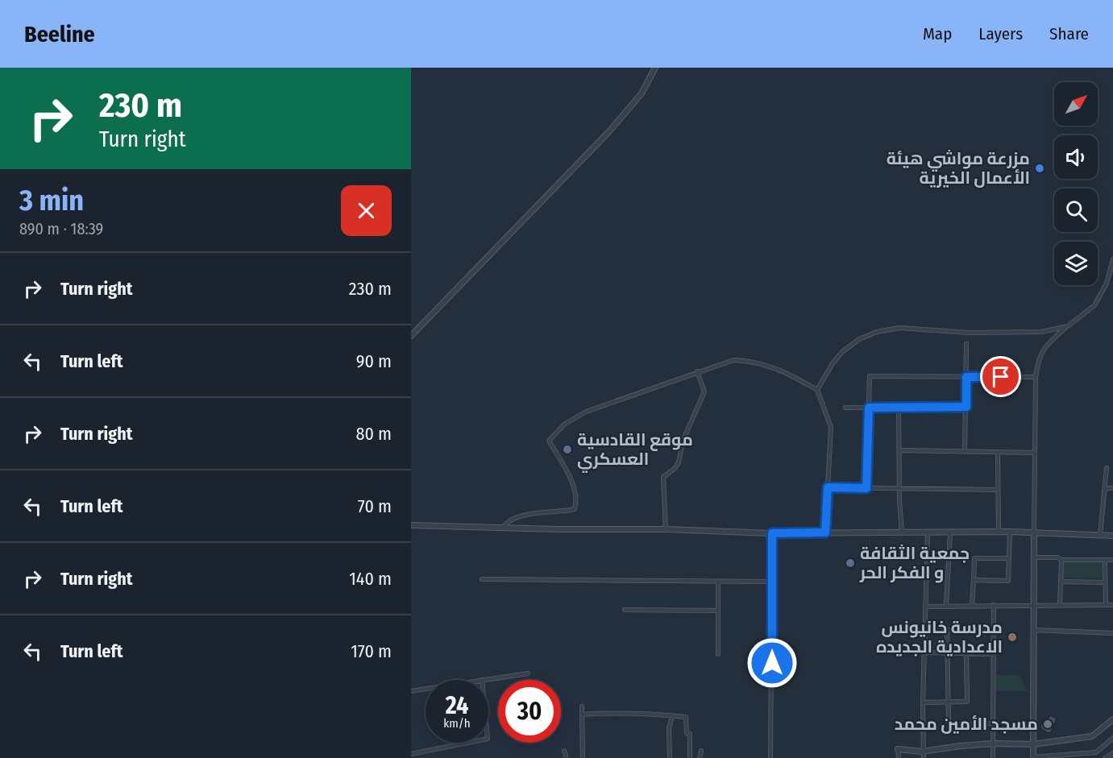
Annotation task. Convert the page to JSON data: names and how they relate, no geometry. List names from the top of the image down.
{
  "places": [
    "مزرعة مواشي هيئة الأعمال الخيرية",
    "موقع القادسية العسكري",
    "جمعية الثقافة و الفكر الحر",
    "مدرسة خانيونس الاعدادية الجديده",
    "مسجد الأمين محمد"
  ],
  "north": "top right",
  "page": {
    "header": "Beeline",
    "nav": ["Map", "Layers", "Share"],
    "turn": ["230 m", "Turn right"],
    "heading": ["3 min", "890 m · 18:39"],
    "list": [
      {
        "name": "Turn right",
        "value": "230 m"
      },
      {
        "name": "Turn left",
        "value": "90 m"
      },
      {
        "name": "Turn right",
        "value": "80 m"
      },
      {
        "name": "Turn left",
        "value": "70 m"
      },
      {
        "name": "Turn right",
        "value": "140 m"
      },
      {
        "name": "Turn left",
        "value": "170 m"
      }
    ],
    "speed": "24 km/h",
    "limit": "30"
  }
}
